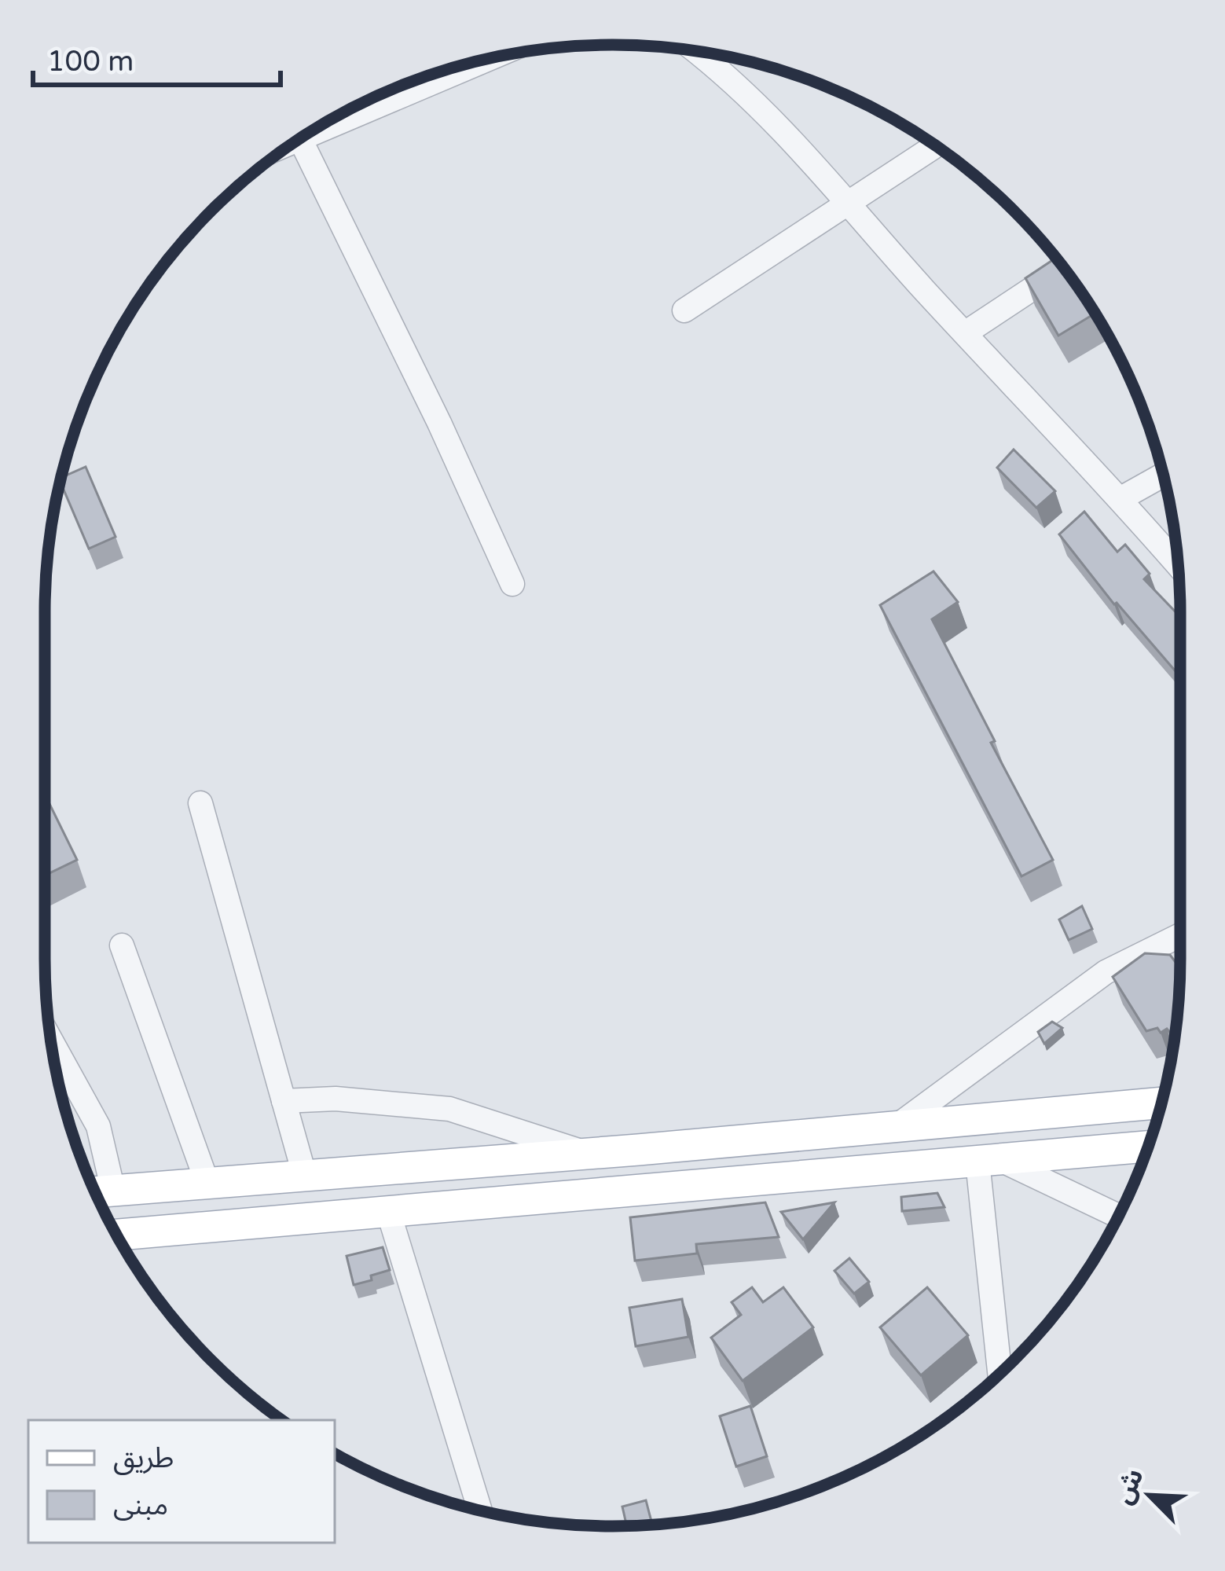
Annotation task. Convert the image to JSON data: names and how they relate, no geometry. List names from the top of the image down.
{
  "legend": ["طريق", "مبنى"],
  "scale_bar": "100 m",
  "north": "top left"
}
